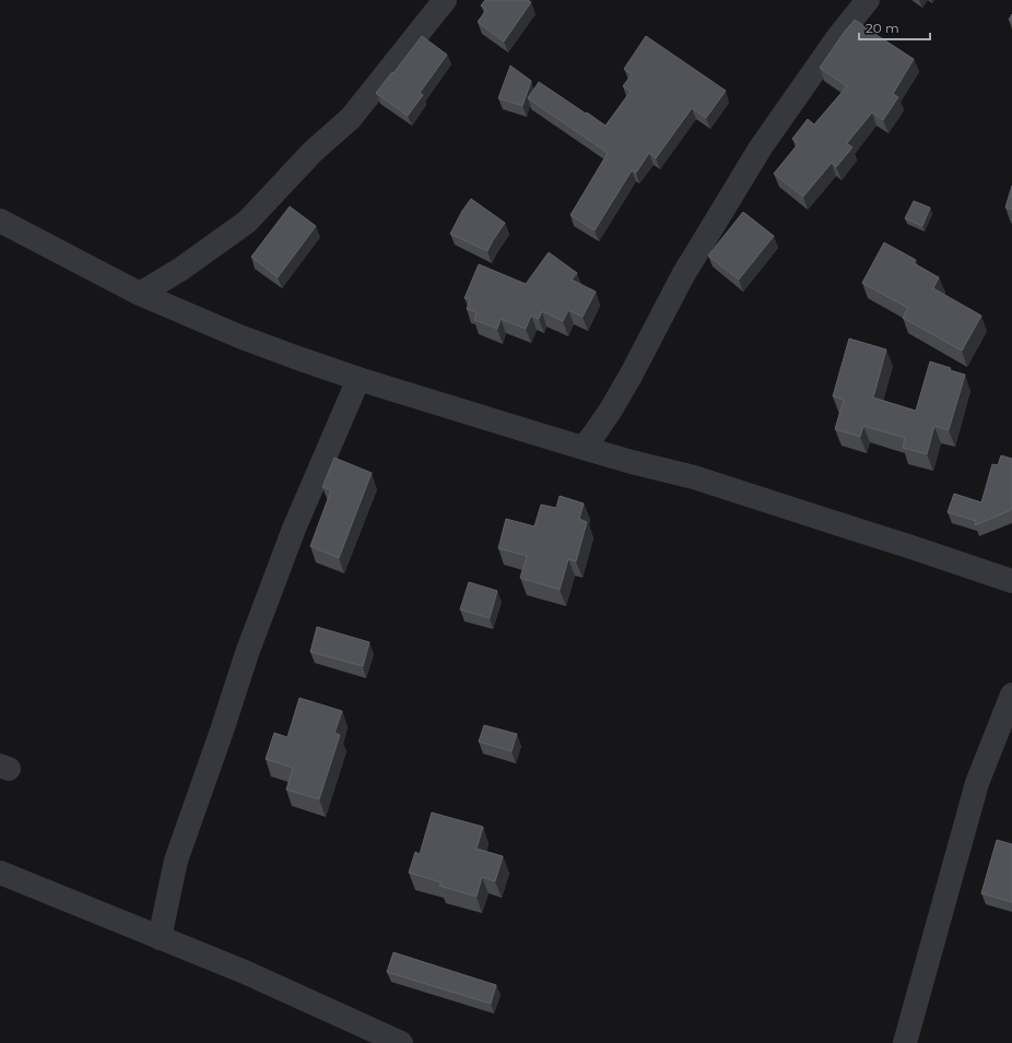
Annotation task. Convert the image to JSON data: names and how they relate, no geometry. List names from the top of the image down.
{
  "scale_bar": "20 m"
}
